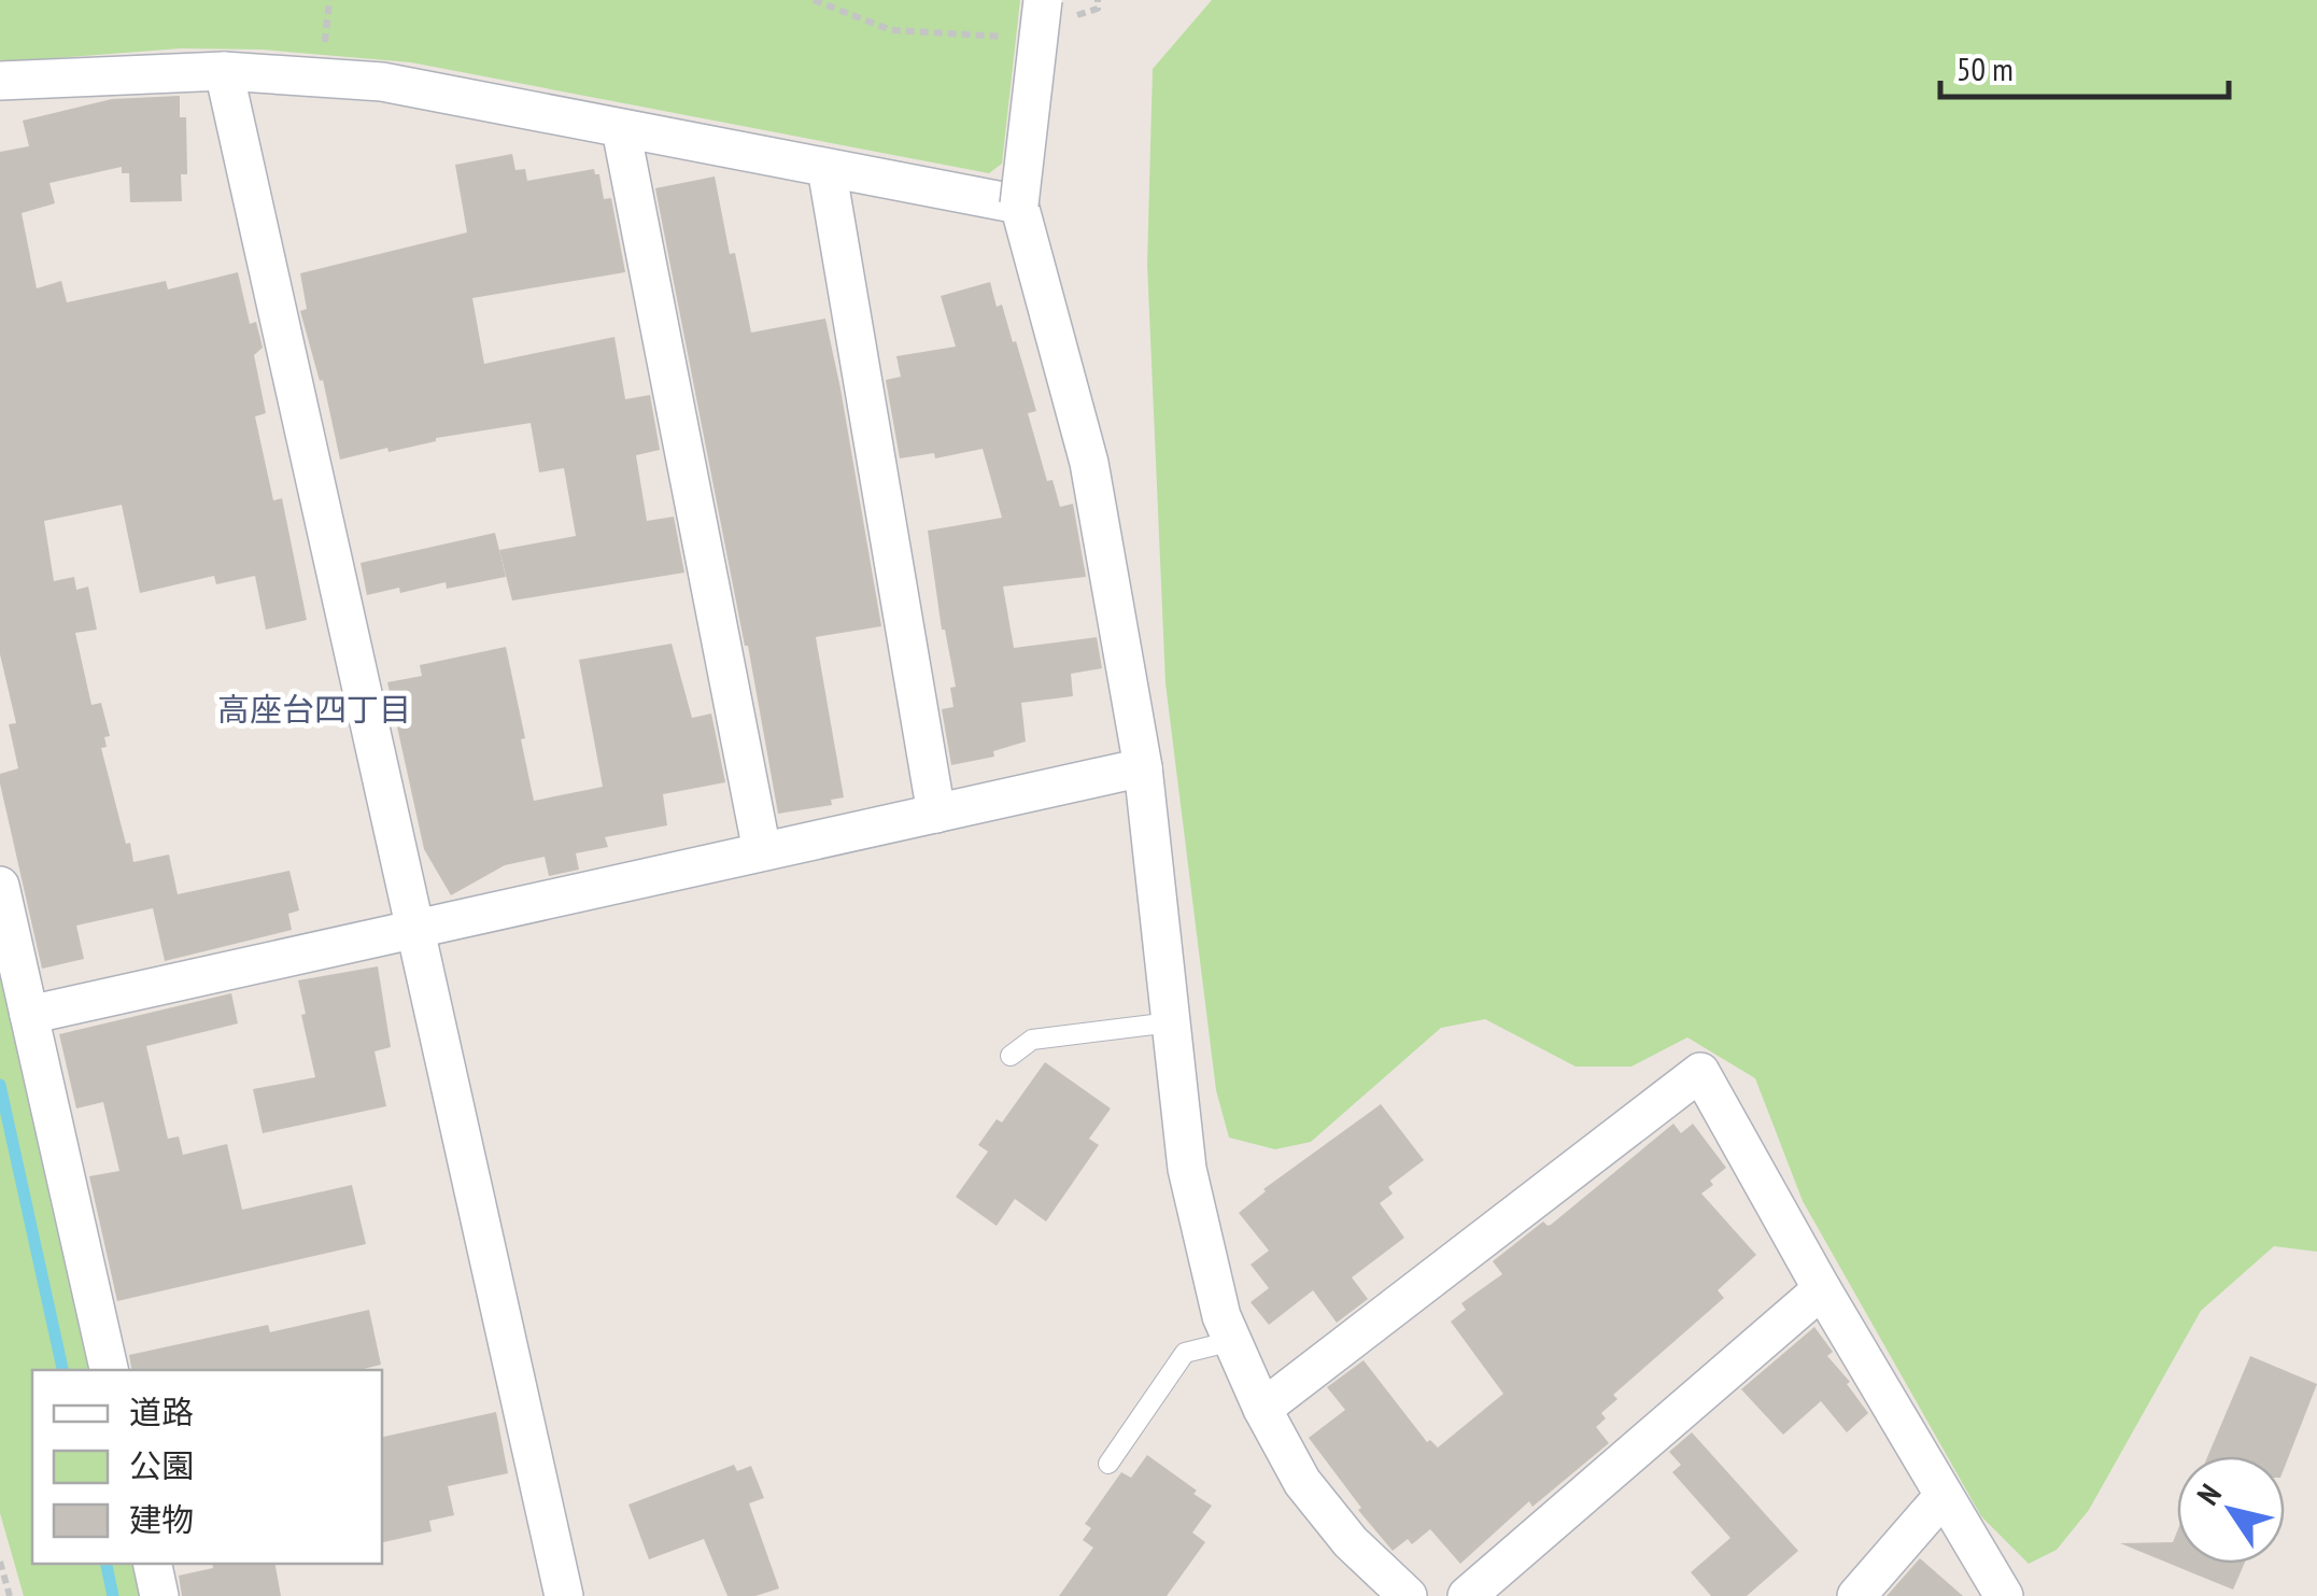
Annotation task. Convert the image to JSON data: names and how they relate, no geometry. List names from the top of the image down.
{
  "districts": ["高座台四丁目"],
  "legend": ["道路", "公園", "建物"],
  "scale_bar": "50 m",
  "north": "top left"
}
